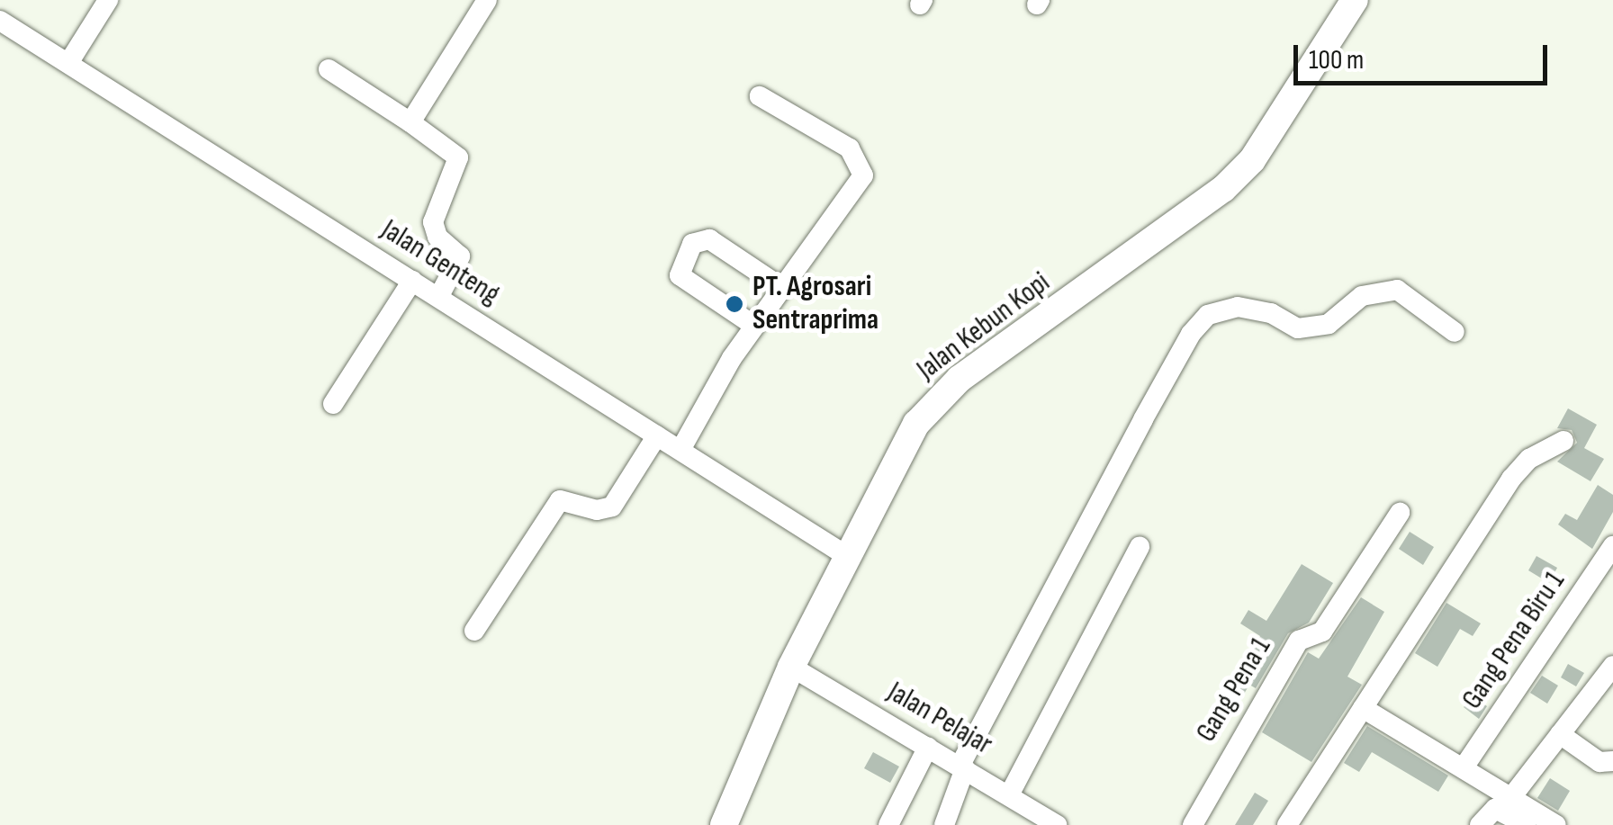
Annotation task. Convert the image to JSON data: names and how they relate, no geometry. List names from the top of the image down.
{
  "streets": {
    "main road": ["Jalan Kebun Kopi"],
    "street": [
      "Jalan Genteng",
      "Gang Pena Biru 1",
      "Gang Pena 1",
      "Jalan Pelajar"
    ]
  },
  "crossings": [
    ["Jalan Genteng", "Jalan Kebun Kopi"],
    ["Jalan Kebun Kopi", "Jalan Pelajar"]
  ],
  "places": ["PT. Agrosari Sentraprima"],
  "scale_bar": "100 m"
}
